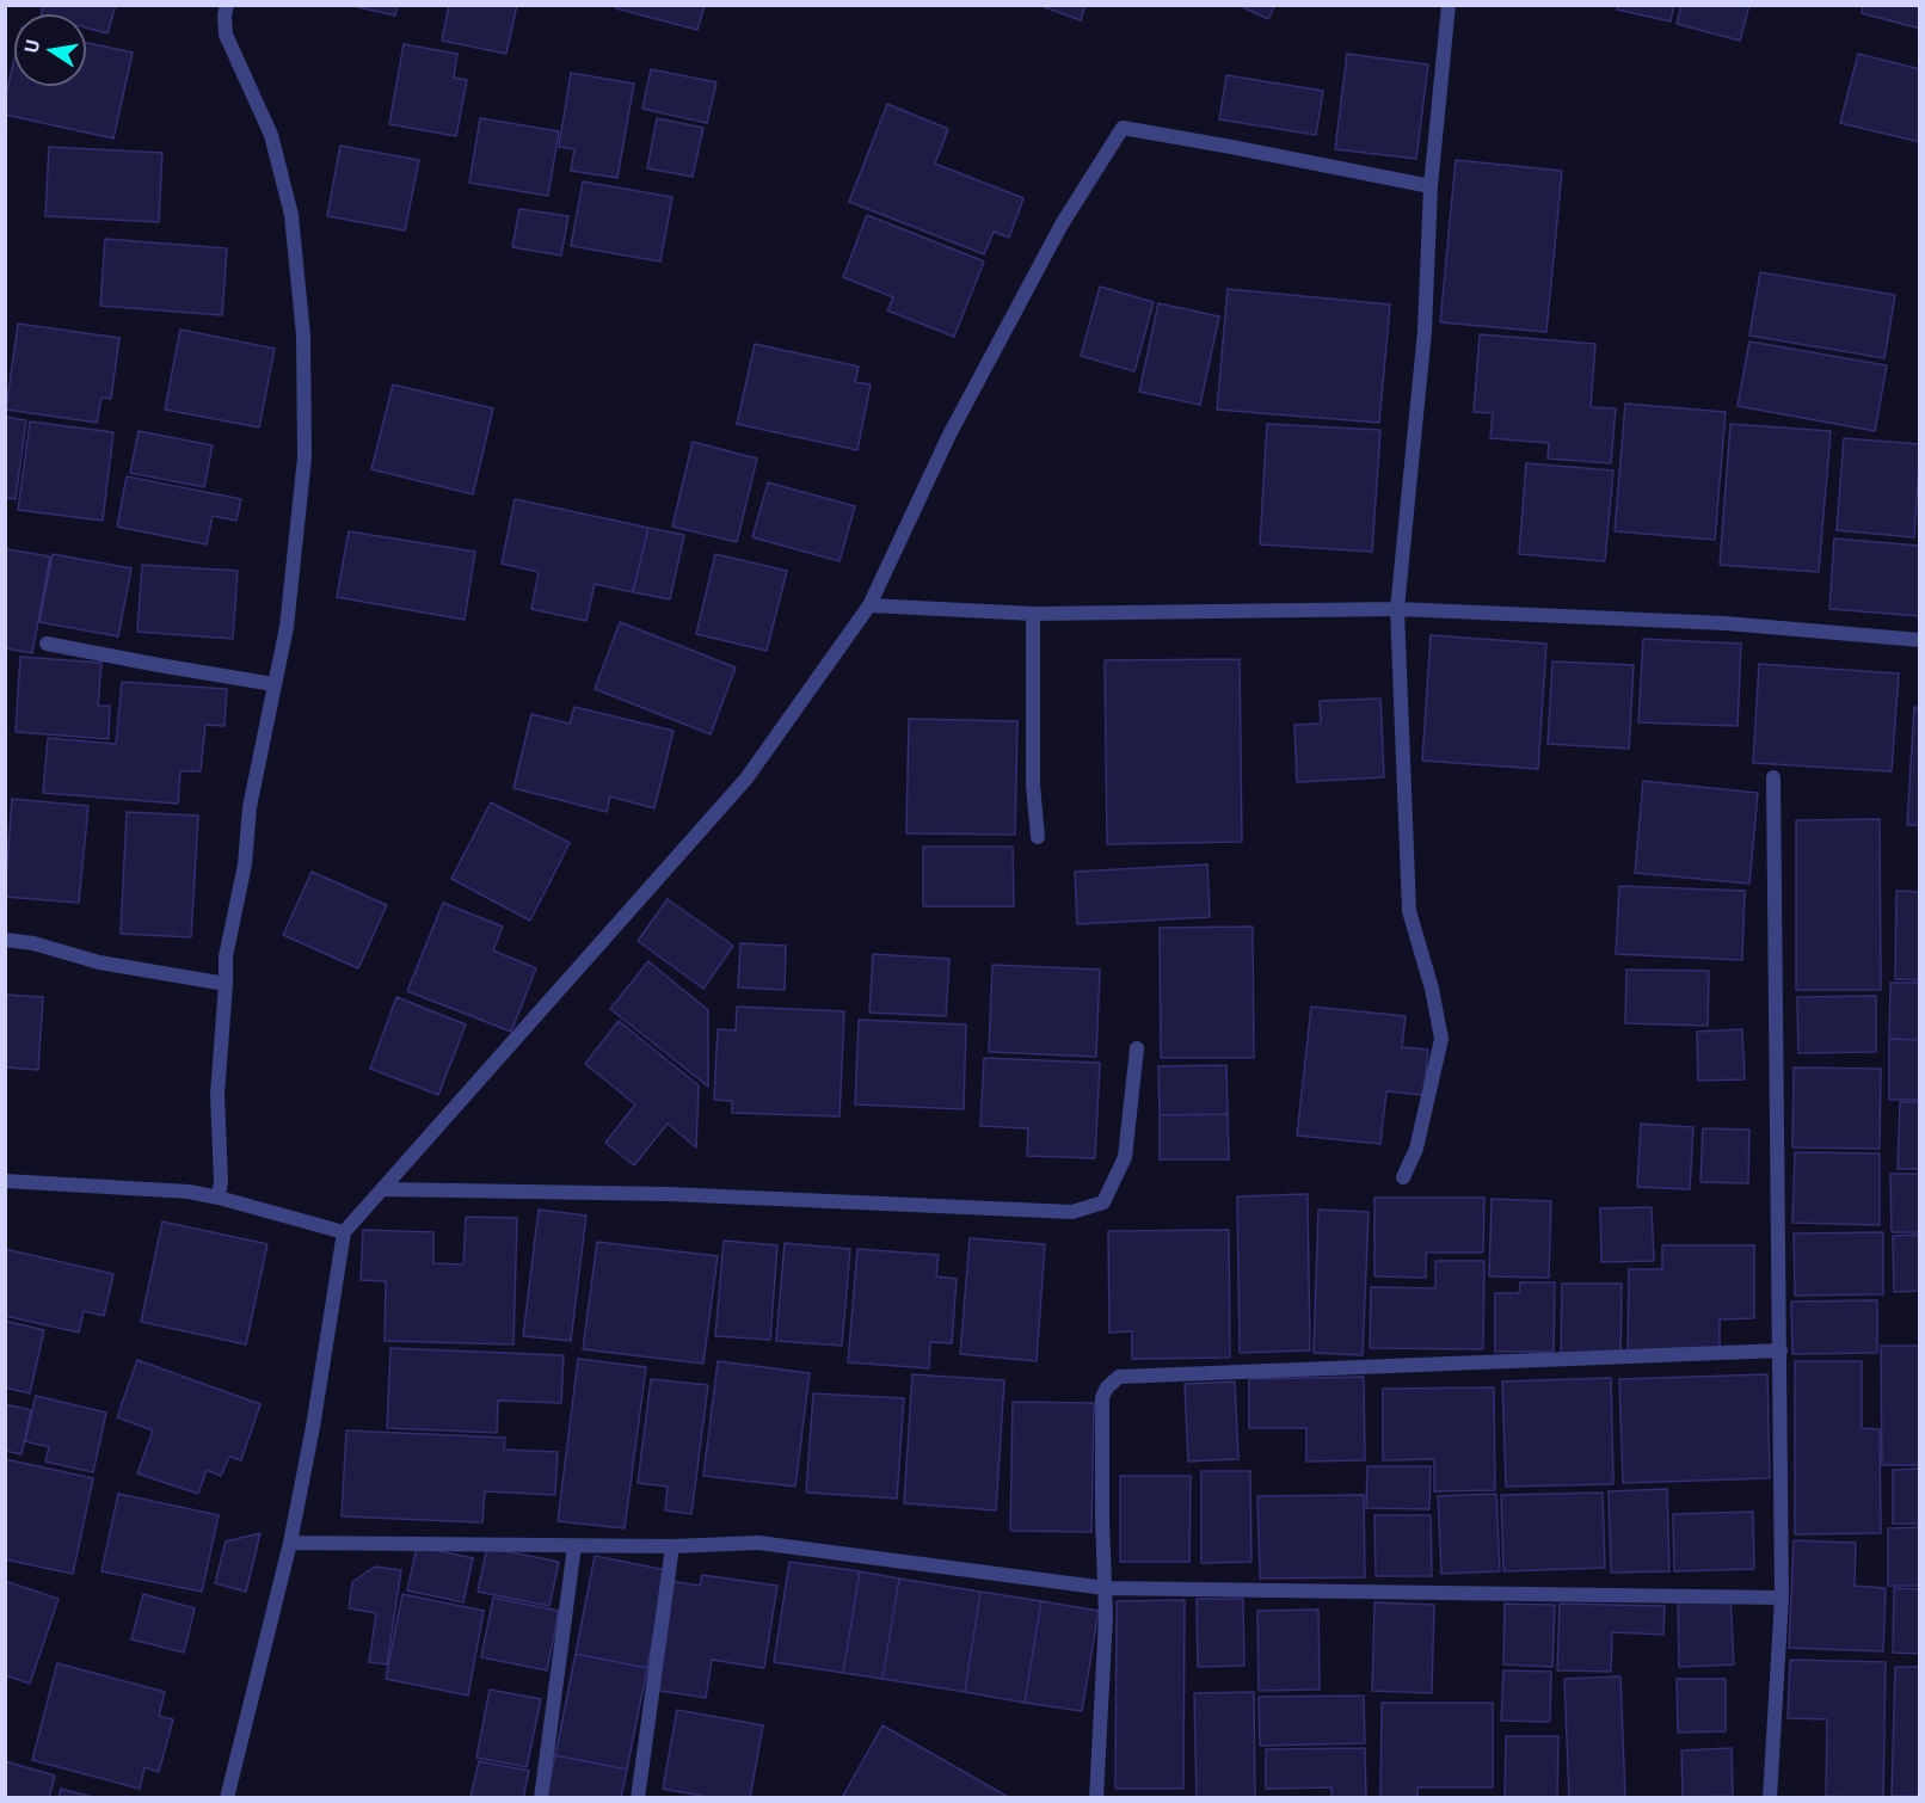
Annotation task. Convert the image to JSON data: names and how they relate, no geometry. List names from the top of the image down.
{
  "north": "left"
}
